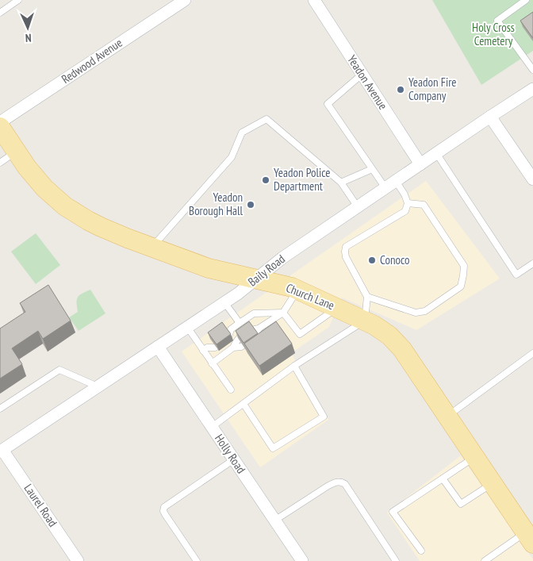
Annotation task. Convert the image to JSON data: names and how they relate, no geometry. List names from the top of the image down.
{
  "streets": {
    "main road": ["Church Lane"],
    "street": [
      "Redwood Avenue",
      "Yeadon Avenue",
      "Baily Road",
      "Holly Road",
      "Laurel Road"
    ]
  },
  "crossings": [
    ["Yeadon Avenue", "Baily Road"],
    ["Baily Road", "Church Lane"],
    ["Baily Road", "Holly Road"],
    ["Baily Road", "Laurel Road"]
  ],
  "parks": ["Holy Cross Cemetery"],
  "places": [
    "Yeadon Fire Company",
    "Yeadon Police Department",
    "Yeadon Borough Hall",
    "Conoco"
  ],
  "north": "bottom"
}
